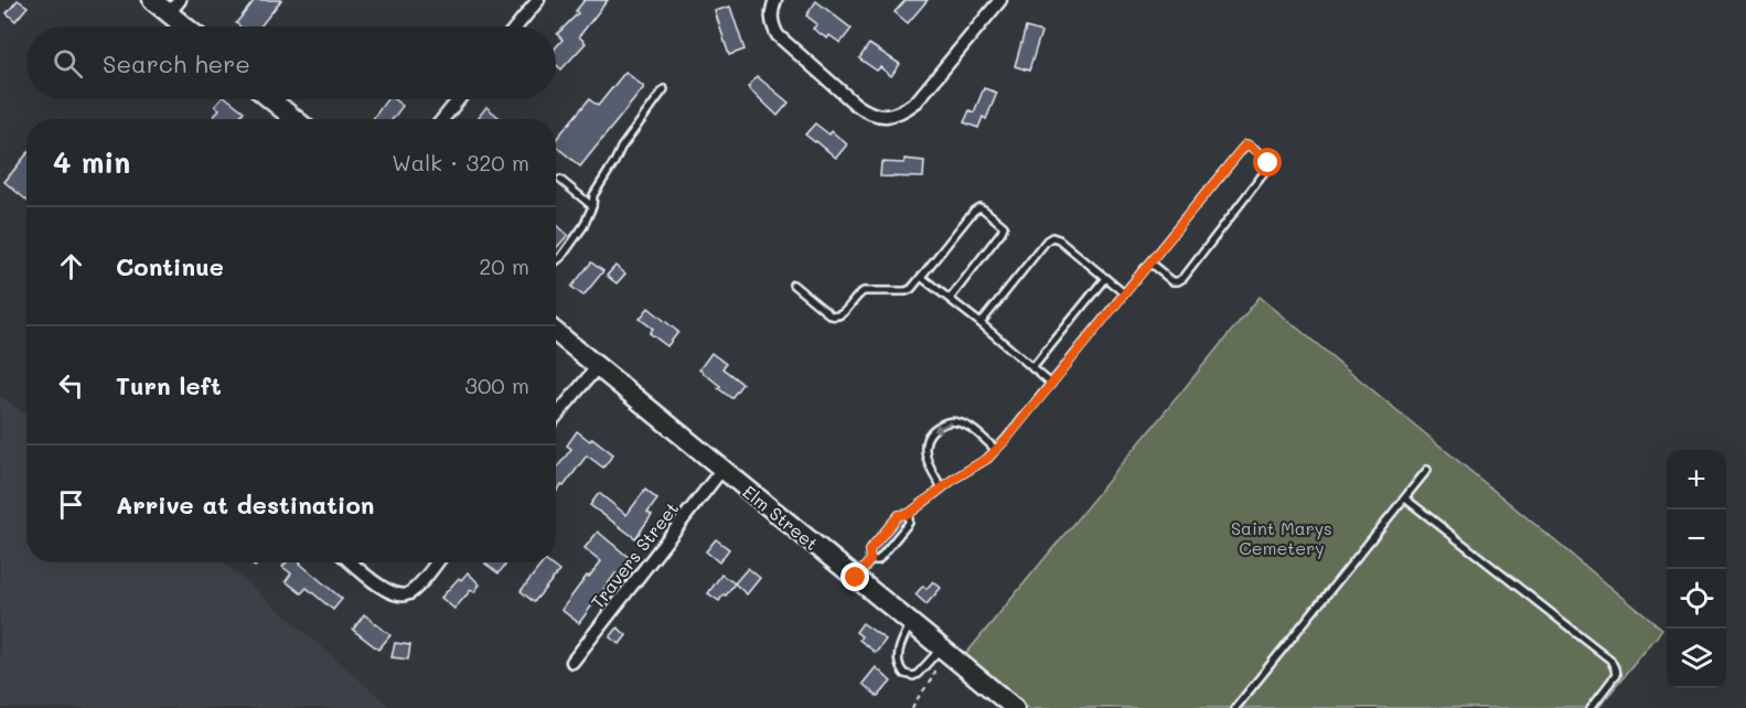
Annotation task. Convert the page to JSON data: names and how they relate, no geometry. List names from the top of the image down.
{
  "streets": {
    "main road": ["Elm Street"],
    "street": ["Travers Street"]
  },
  "crossings": [
    ["Elm Street", "Travers Street"]
  ],
  "parks": ["Saint Marys Cemetery"],
  "page": {
    "search": "Search here",
    "heading": ["4 min", "Walk · 320 m"],
    "list": [
      ["Continue", "20 m"],
      ["Turn left", "300 m"],
      "Arrive at destination"
    ],
    "map_buttons": ["+", "−"]
  }
}
